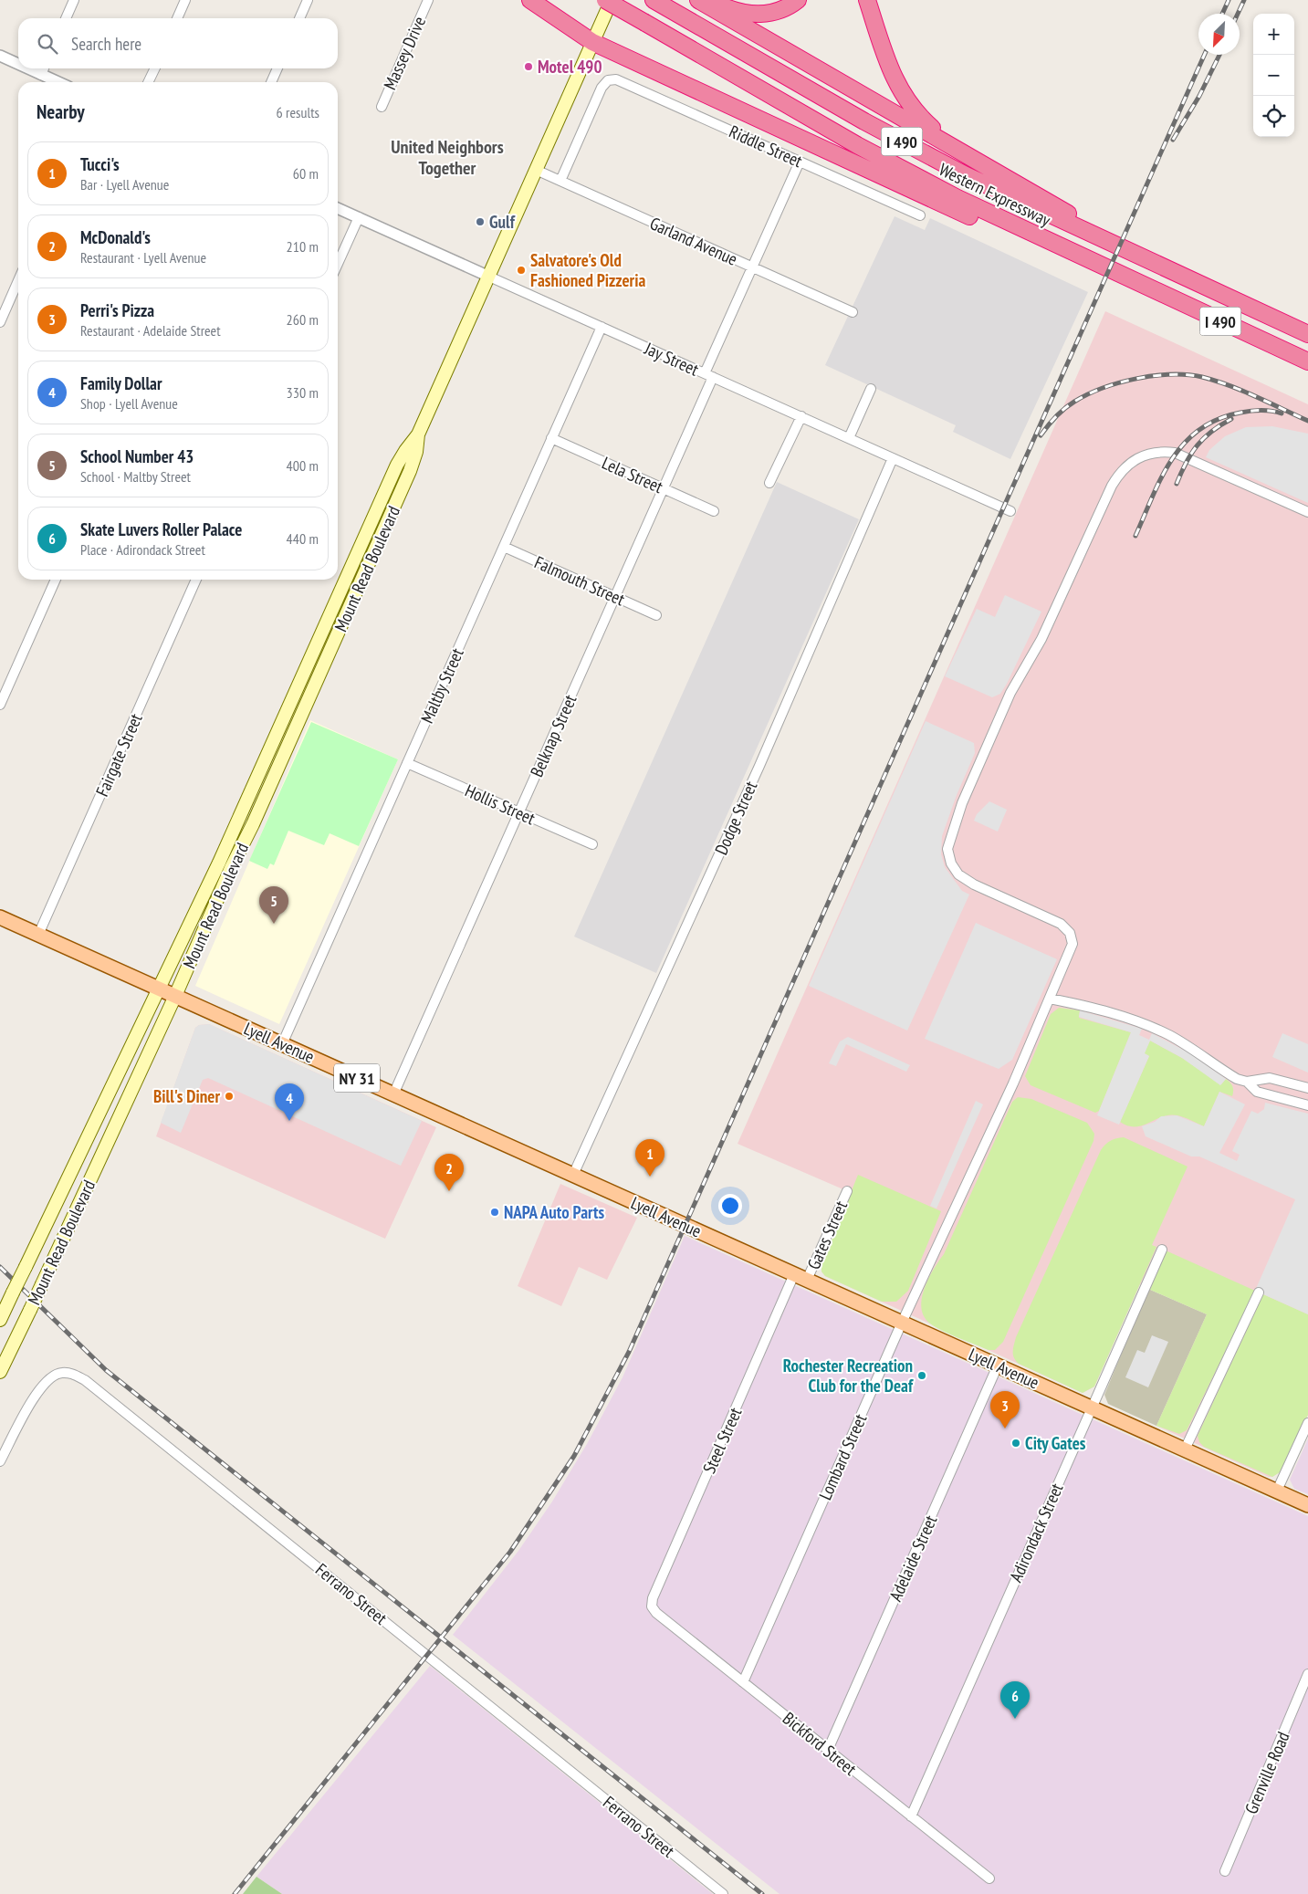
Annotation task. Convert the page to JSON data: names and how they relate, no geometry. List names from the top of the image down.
{
  "streets": {
    "highway": ["I 490", "Western Expressway"],
    "main road": ["Mount Read Boulevard", "Lyell Avenue", "NY 31"],
    "street": [
      "Massey Drive",
      "Riddle Street",
      "Garland Avenue",
      "Jay Street",
      "Lela Street",
      "Falmouth Street",
      "Maltby Street",
      "Belknap Street",
      "Fairgate Street",
      "Hollis Street",
      "Dodge Street",
      "Gates Street",
      "Steel Street",
      "Lombard Street",
      "Adirondack Street",
      "Adelaide Street",
      "Ferrano Street",
      "Bickford Street",
      "Grenville Road"
    ]
  },
  "crossings": [
    ["Riddle Street", "Garland Avenue"],
    ["Riddle Street", "Belknap Street"],
    ["Garland Avenue", "Mount Read Boulevard"],
    ["Garland Avenue", "Belknap Street"],
    ["Jay Street", "Mount Read Boulevard"],
    ["Jay Street", "Maltby Street"],
    ["Jay Street", "Belknap Street"],
    ["Jay Street", "Dodge Street"],
    ["Lela Street", "Maltby Street"],
    ["Lela Street", "Belknap Street"],
    ["Mount Read Boulevard", "Lyell Avenue"],
    ["Falmouth Street", "Maltby Street"],
    ["Falmouth Street", "Belknap Street"],
    ["Maltby Street", "Hollis Street"],
    ["Maltby Street", "Lyell Avenue"],
    ["Belknap Street", "Hollis Street"],
    ["Belknap Street", "Lyell Avenue"],
    ["Fairgate Street", "Lyell Avenue"],
    ["Dodge Street", "Lyell Avenue"],
    ["Lyell Avenue", "Gates Street"],
    ["Lyell Avenue", "Steel Street"],
    ["Lyell Avenue", "Lombard Street"],
    ["Lyell Avenue", "Adirondack Street"],
    ["Lyell Avenue", "Adelaide Street"],
    ["Steel Street", "Bickford Street"],
    ["Lombard Street", "Bickford Street"],
    ["Adirondack Street", "Bickford Street"],
    ["Adelaide Street", "Bickford Street"]
  ],
  "districts": ["United Neighbors Together"],
  "places": [
    "Motel 490",
    "Gulf",
    "Salvatore's Old Fashioned Pizzeria",
    "Bill's Diner",
    "NAPA Auto Parts",
    "Rochester Recreation Club for the Deaf",
    "City Gates"
  ],
  "north": "bottom left",
  "page": {
    "map_buttons": ["+", "−"],
    "search": "Search here",
    "heading": ["Nearby", "6 results"],
    "list": [
      {
        "mark": "1",
        "name": "Tucci's",
        "note": "Bar · Lyell Avenue",
        "value": "60 m"
      },
      {
        "mark": "2",
        "name": "McDonald's",
        "note": "Restaurant · Lyell Avenue",
        "value": "210 m"
      },
      {
        "mark": "3",
        "name": "Perri's Pizza",
        "note": "Restaurant · Adelaide Street",
        "value": "260 m"
      },
      {
        "mark": "4",
        "name": "Family Dollar",
        "note": "Shop · Lyell Avenue",
        "value": "330 m"
      },
      {
        "mark": "5",
        "name": "School Number 43",
        "note": "School · Maltby Street",
        "value": "400 m"
      },
      {
        "mark": "6",
        "name": "Skate Luvers Roller Palace",
        "note": "Place · Adirondack Street",
        "value": "440 m"
      }
    ],
    "pins": [
      "5",
      "4",
      "1",
      "2",
      "3",
      "6"
    ]
  }
}
